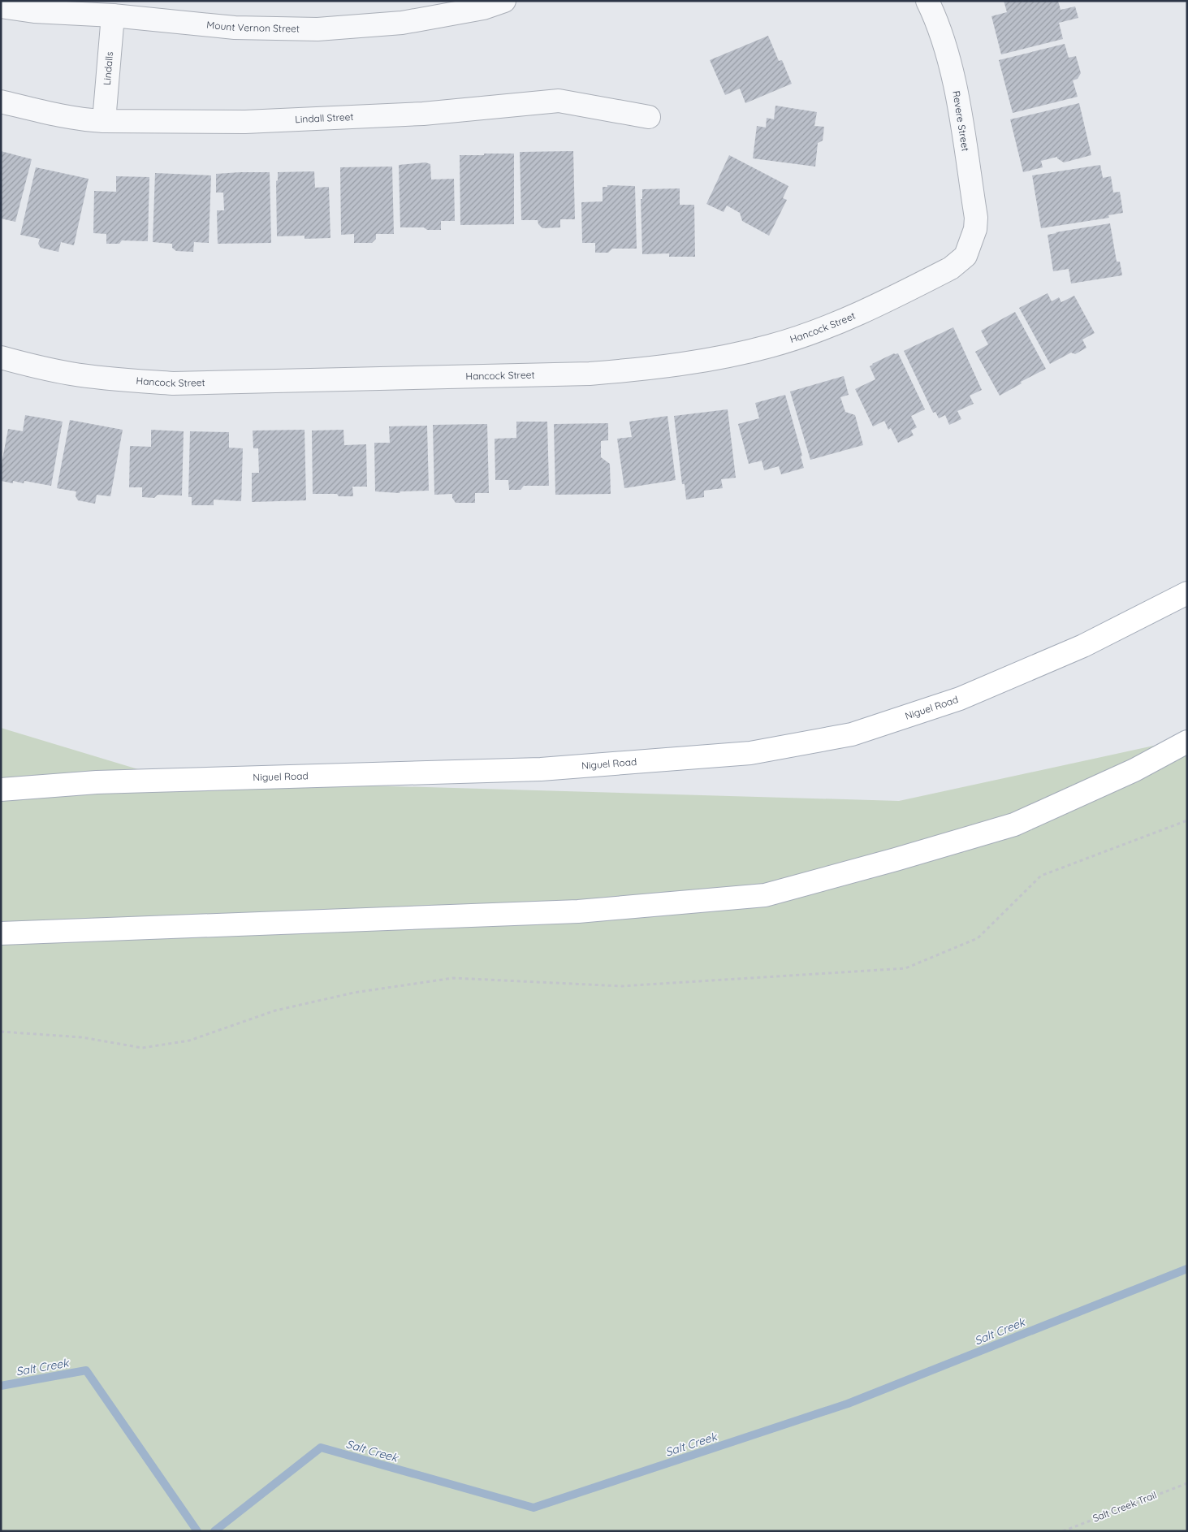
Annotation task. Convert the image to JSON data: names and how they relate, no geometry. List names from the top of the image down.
{
  "streets": {
    "main road": ["Niguel Road"],
    "street": [
      "Mount Vernon Street",
      "Lindalls",
      "Lindall Street",
      "Revere Street",
      "Hancock Street"
    ],
    "path": ["Salt Creek Trail"]
  },
  "crossings": [
    ["Mount Vernon Street", "Lindalls"],
    ["Lindalls", "Lindall Street"],
    ["Revere Street", "Hancock Street"]
  ],
  "water": ["Salt Creek"]
}
